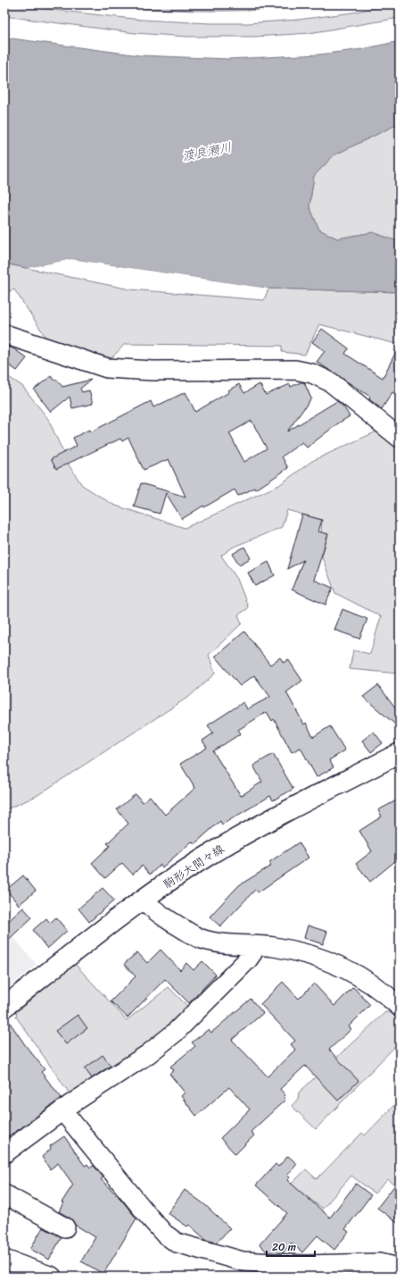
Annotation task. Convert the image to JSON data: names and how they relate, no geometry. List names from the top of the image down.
{
  "streets": {
    "main road": ["駒形大間々線"]
  },
  "water": ["渡良瀬川"],
  "scale_bar": "20 m"
}
